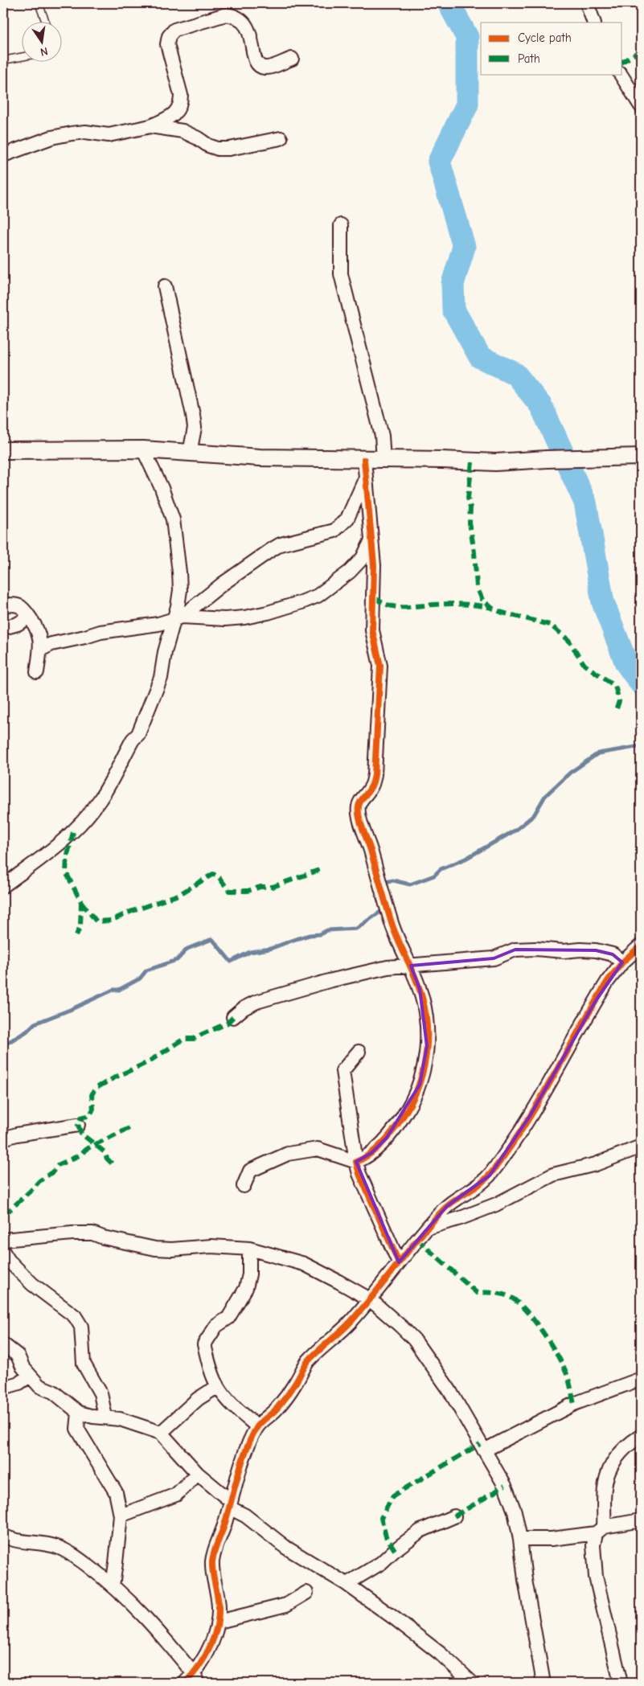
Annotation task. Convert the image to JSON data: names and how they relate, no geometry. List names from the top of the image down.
{
  "legend": ["Cycle path", "Path"],
  "north": "bottom"
}
